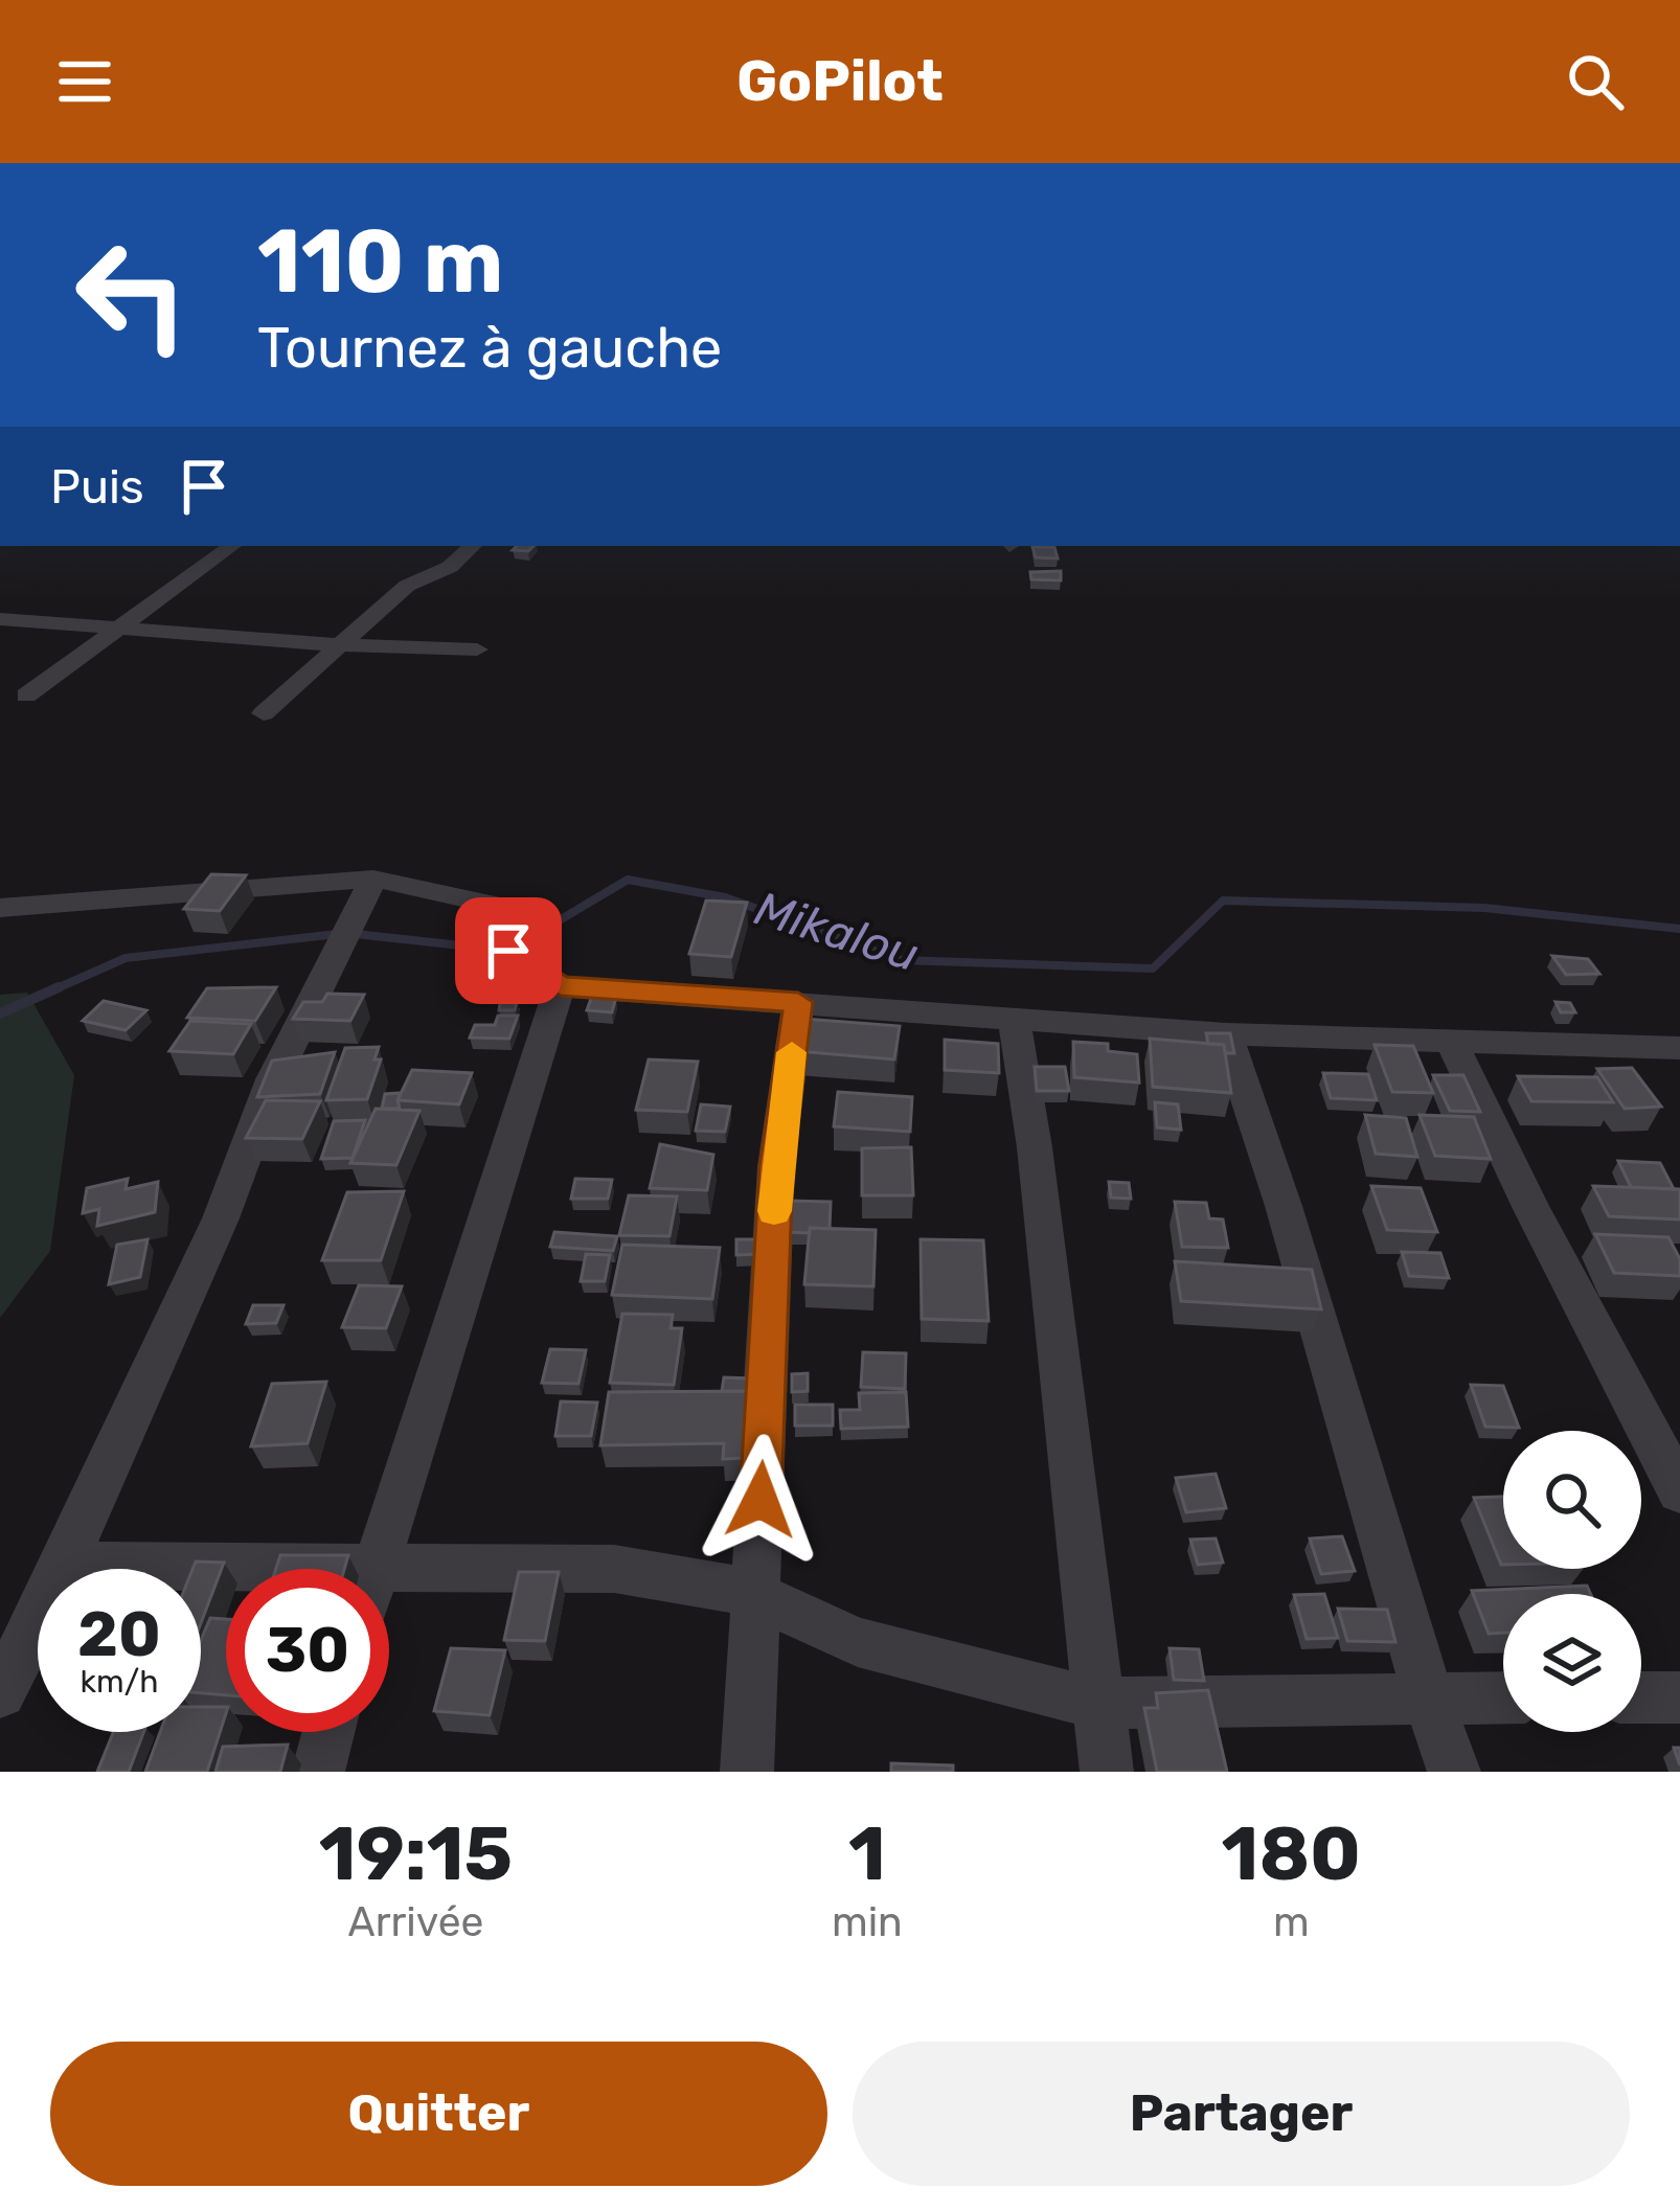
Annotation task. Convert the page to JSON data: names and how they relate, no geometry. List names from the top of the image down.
{
  "water": ["Mikalou"],
  "page": {
    "header": "GoPilot",
    "turn": ["110 m", "Tournez à gauche"],
    "then": "Puis",
    "speed": "20 km/h",
    "limit": "30",
    "eta": [
      "19:15",
      "Arrivée",
      "1",
      "min",
      "180",
      "m"
    ],
    "buttons": ["Quitter", "Partager"]
  }
}
